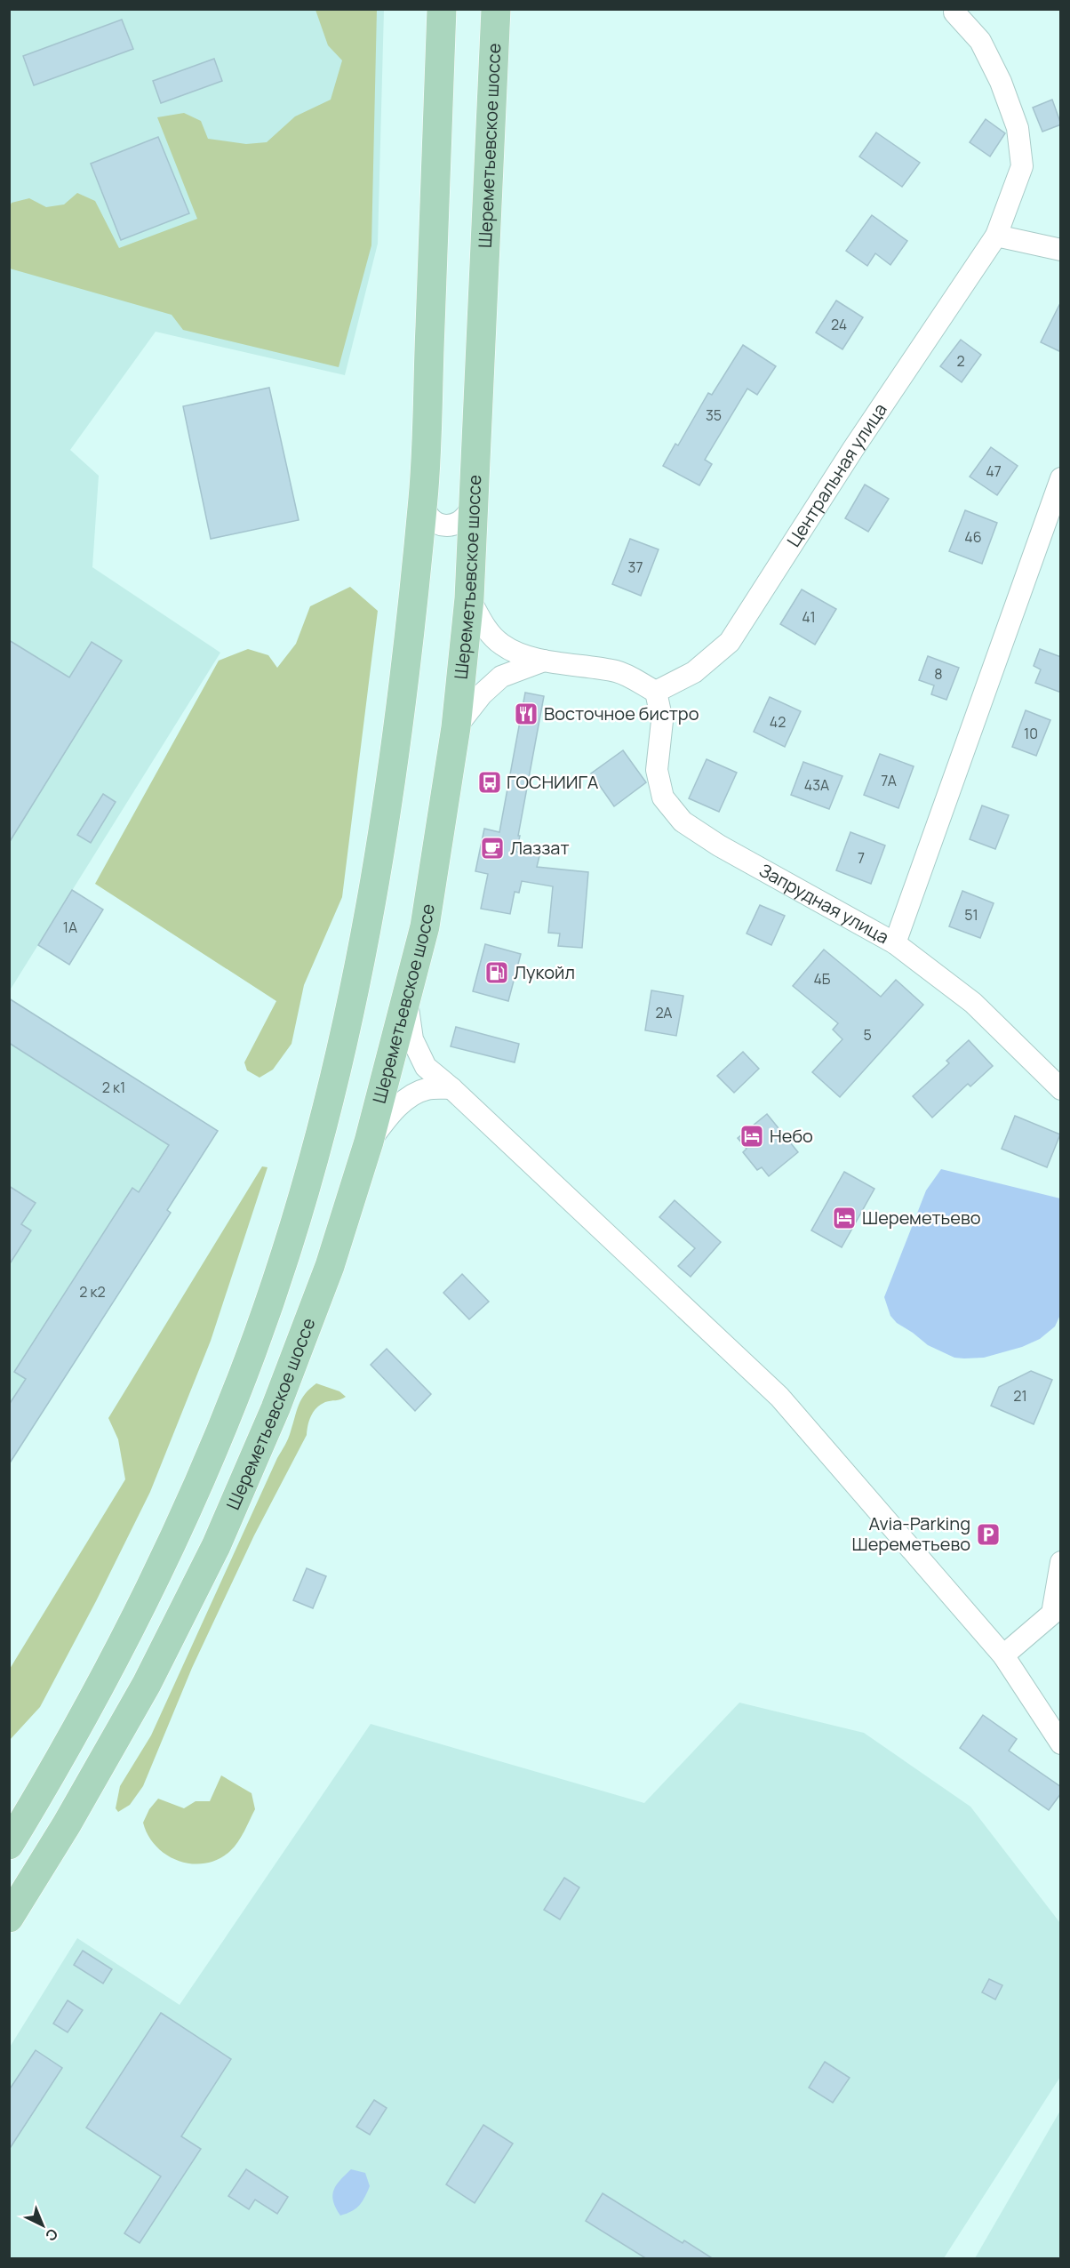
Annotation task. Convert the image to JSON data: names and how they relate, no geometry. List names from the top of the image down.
{
  "streets": {
    "main road": ["Шереметьевское шоссе"],
    "street": ["Центральная улица", "Запрудная улица"]
  },
  "crossings": [
    ["Центральная улица", "Запрудная улица"]
  ],
  "places": {
    "restaurant": ["Восточное бистро"],
    "bus stop": ["ГОСНИИГА"],
    "cafe": ["Лаззат"],
    "fuel station": ["Лукойл"],
    "hotel": ["Небо", "Шереметьево"],
    "parking": ["Avia-Parking Шереметьево"]
  },
  "house_numbers": [
    "24",
    "2",
    "35",
    "47",
    "46",
    "37",
    "41",
    "8",
    "42",
    "10",
    "7А",
    "43А",
    "7",
    "51",
    "1А",
    "4Б",
    "2А",
    "5",
    "2 к1",
    "2 к2",
    "21"
  ],
  "north": "bottom right"
}
